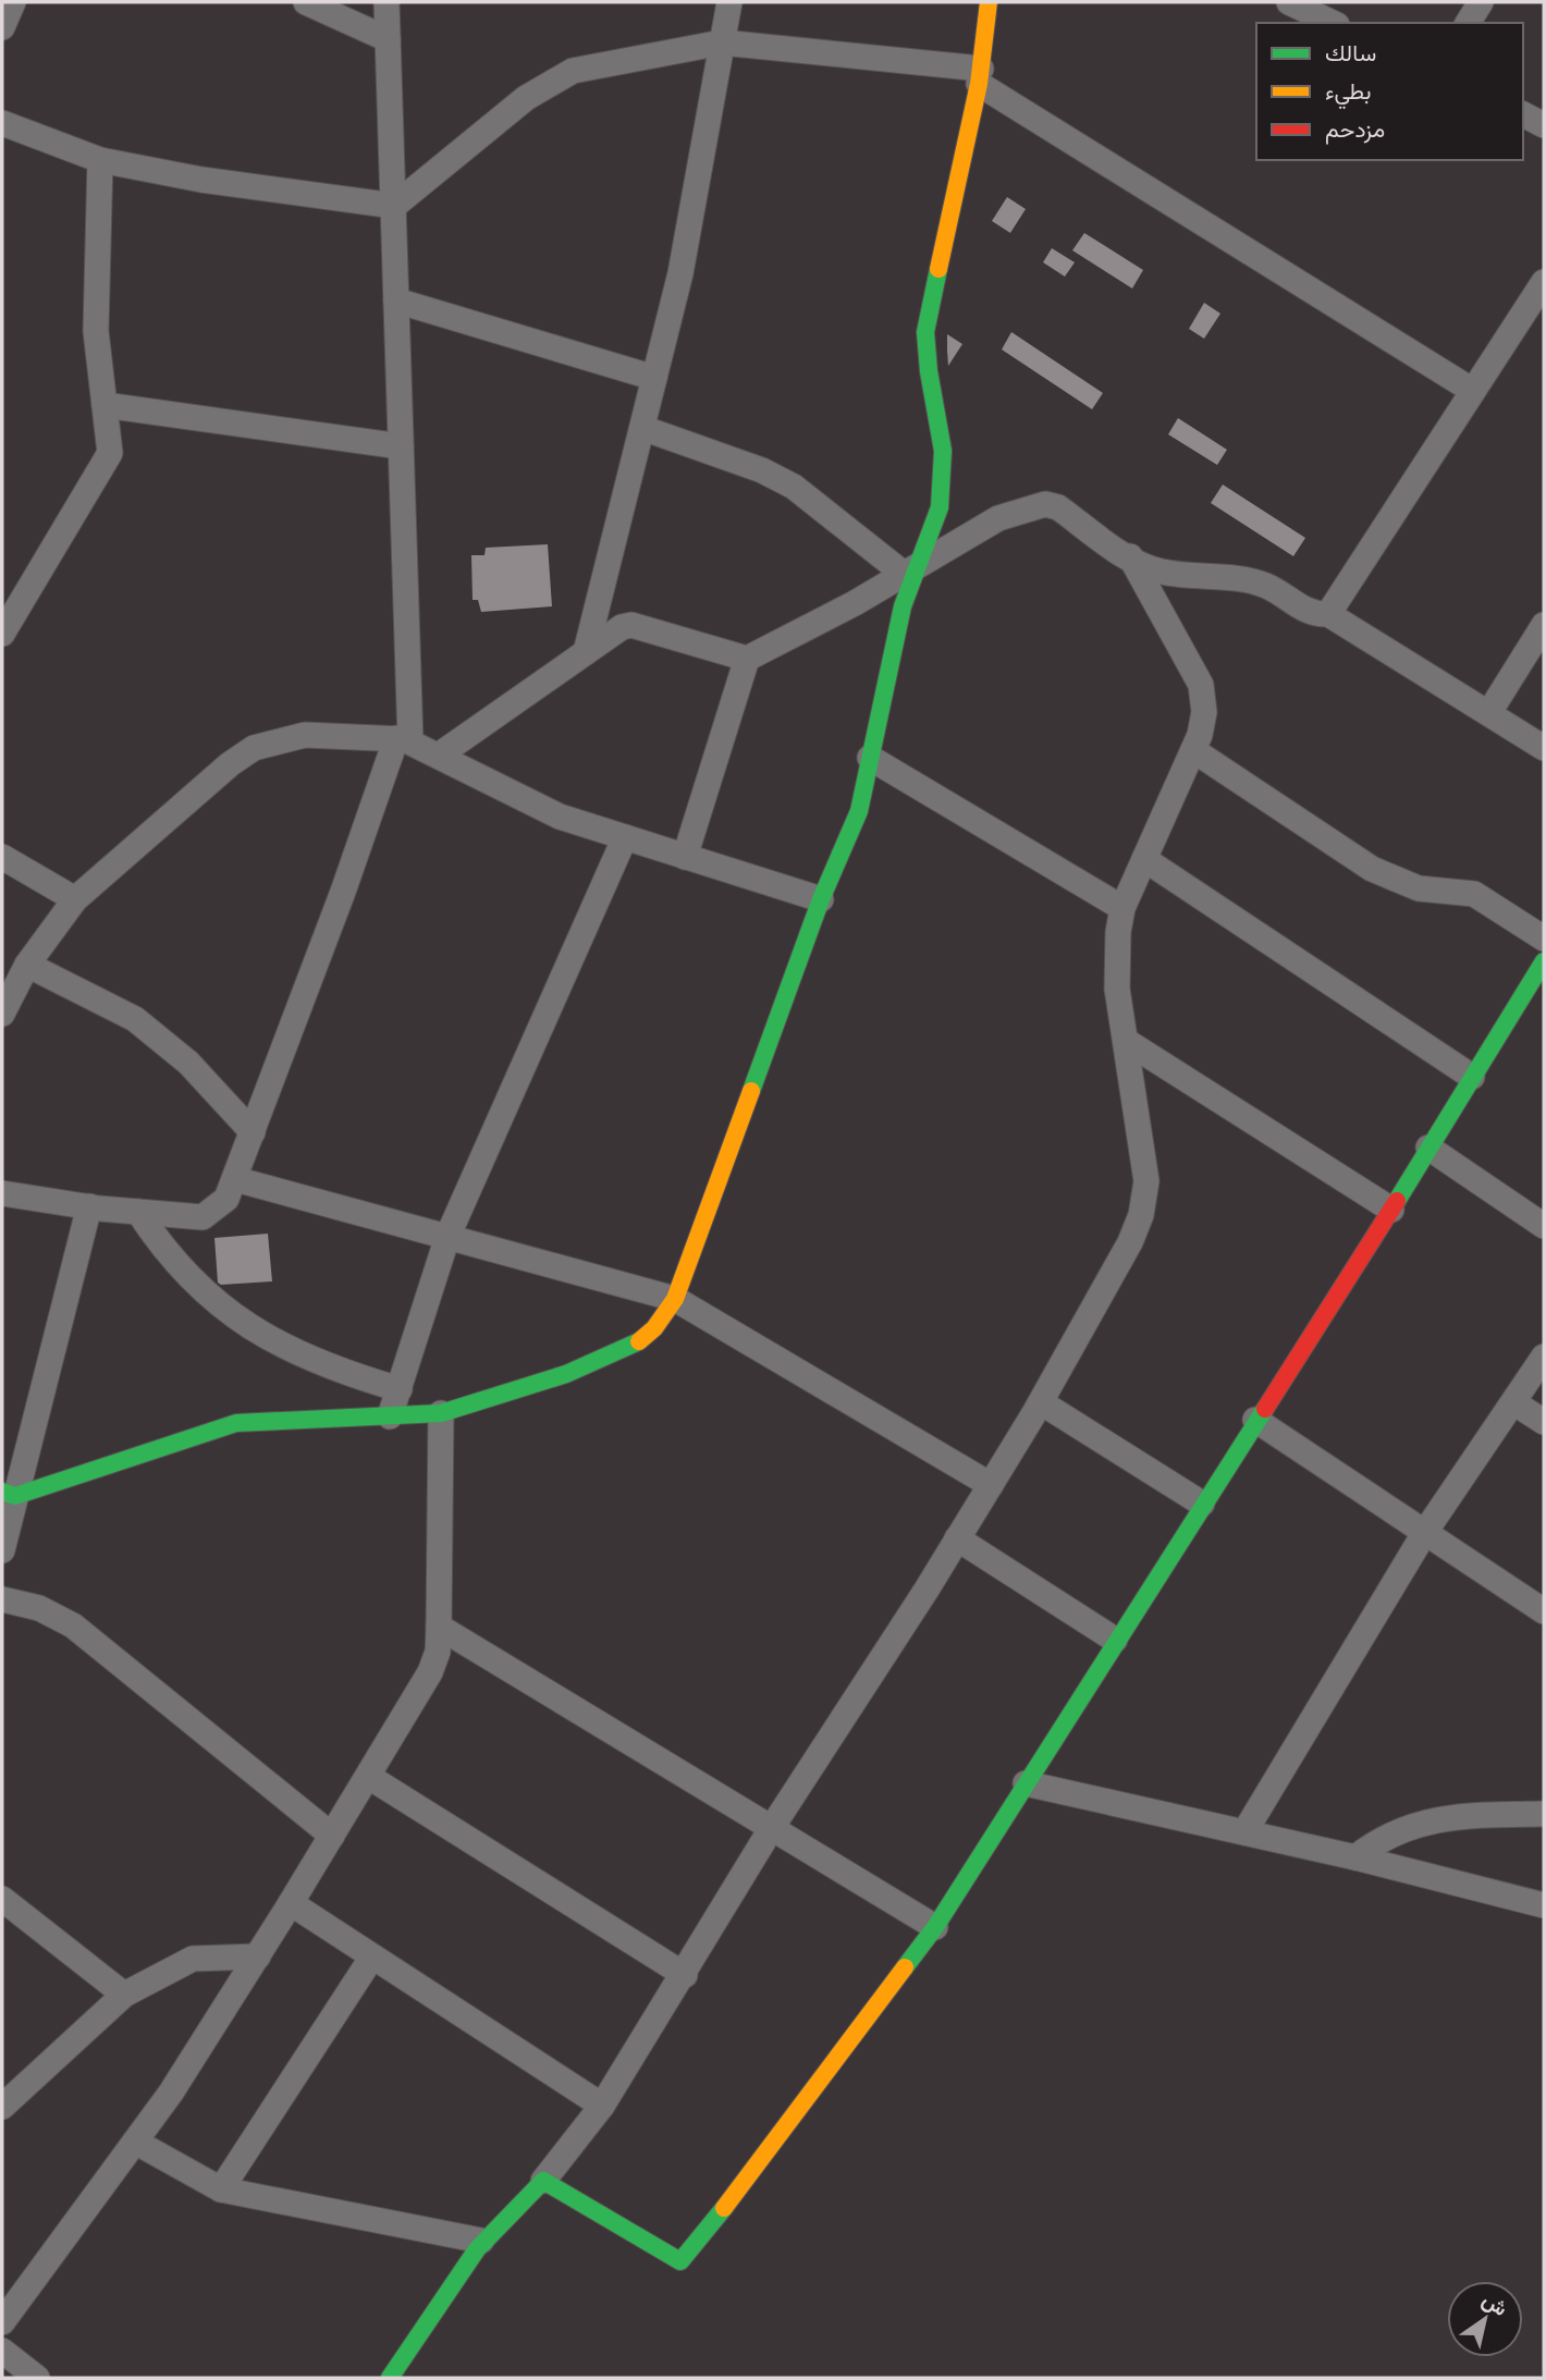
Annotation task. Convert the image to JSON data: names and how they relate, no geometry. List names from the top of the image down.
{
  "legend": ["سالك", "بطيء", "مزدحم"],
  "north": "top right"
}
